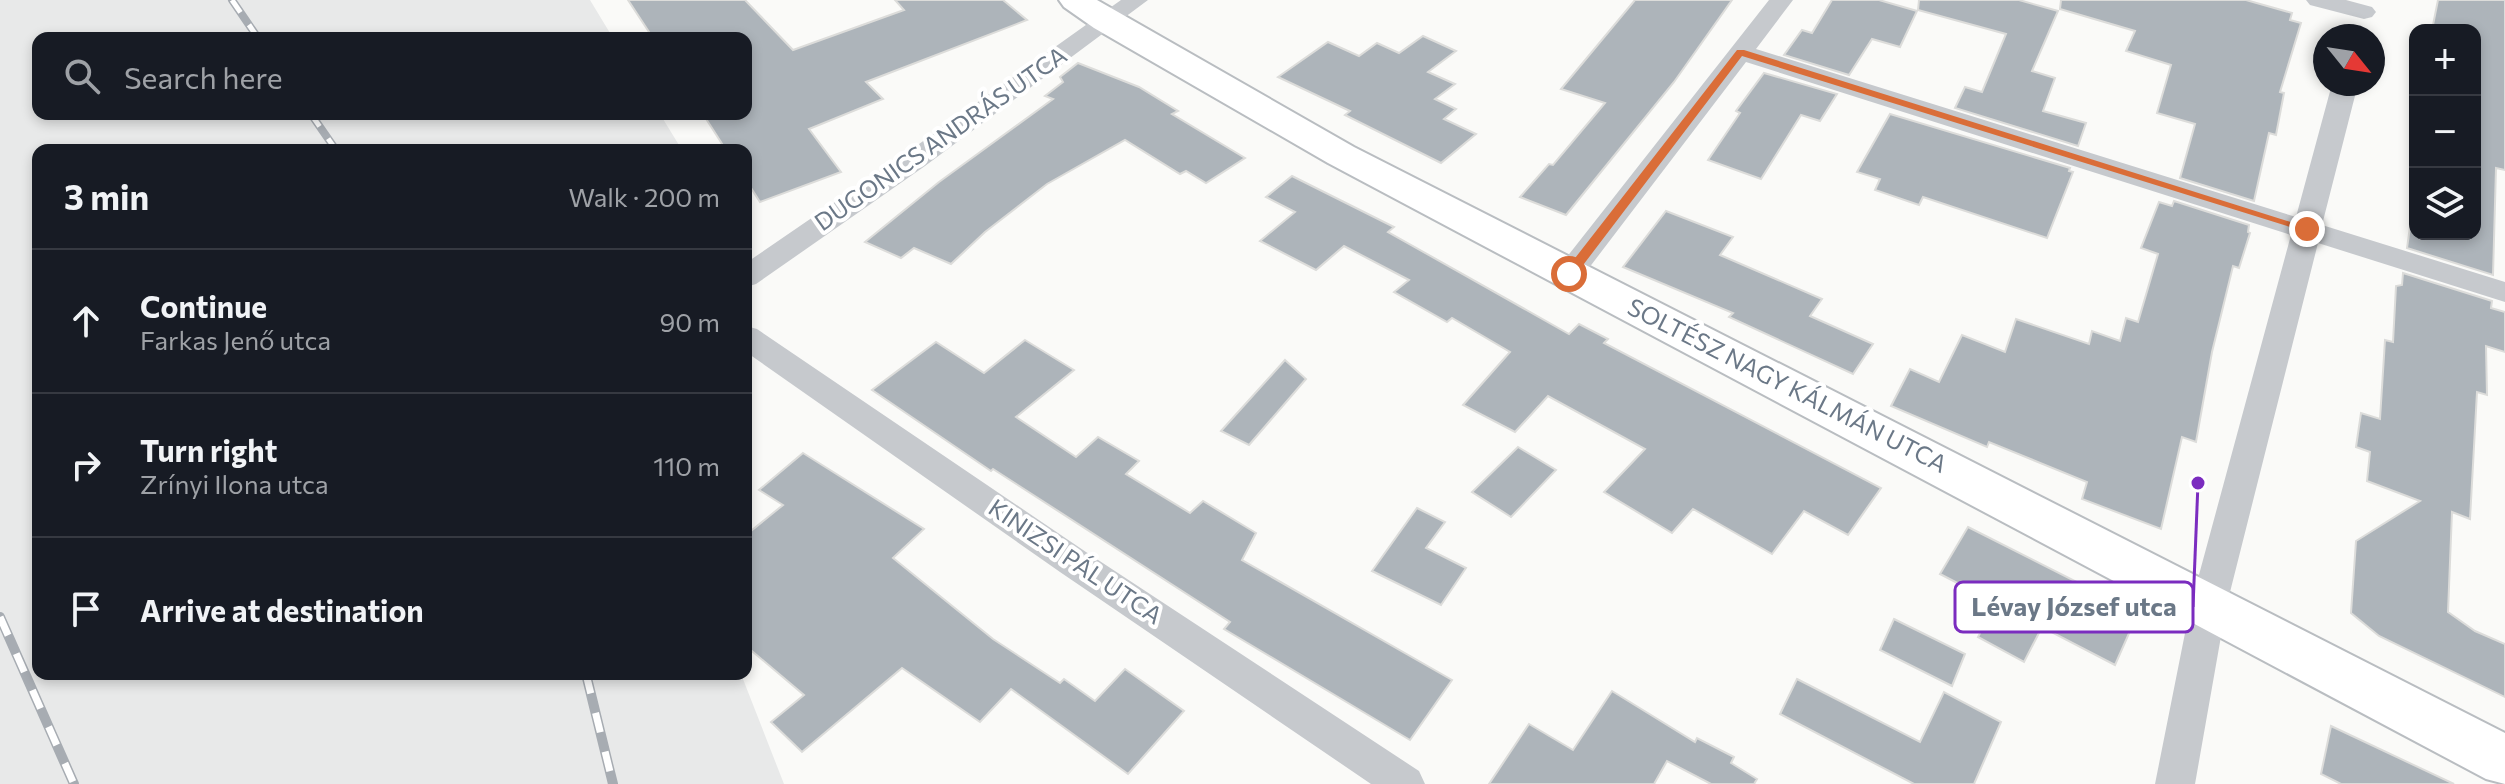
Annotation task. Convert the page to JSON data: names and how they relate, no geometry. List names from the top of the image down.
{
  "streets": {
    "street": ["DUGONICS ANDRÁS UTCA", "SOLTÉSZ NAGY KÁLMÁN UTCA", "KINIZSI PÁL UTCA"]
  },
  "crossings": [
    ["DUGONICS ANDRÁS UTCA", "SOLTÉSZ NAGY KÁLMÁN UTCA"]
  ],
  "places": ["Lévay József utca"],
  "north": "bottom right",
  "page": {
    "map_buttons": ["+", "−"],
    "search": "Search here",
    "heading": ["3 min", "Walk · 200 m"],
    "list": [
      ["Continue", "Farkas Jenő utca", "90 m"],
      ["Turn right", "Zrínyi Ilona utca", "110 m"],
      "Arrive at destination"
    ]
  }
}
